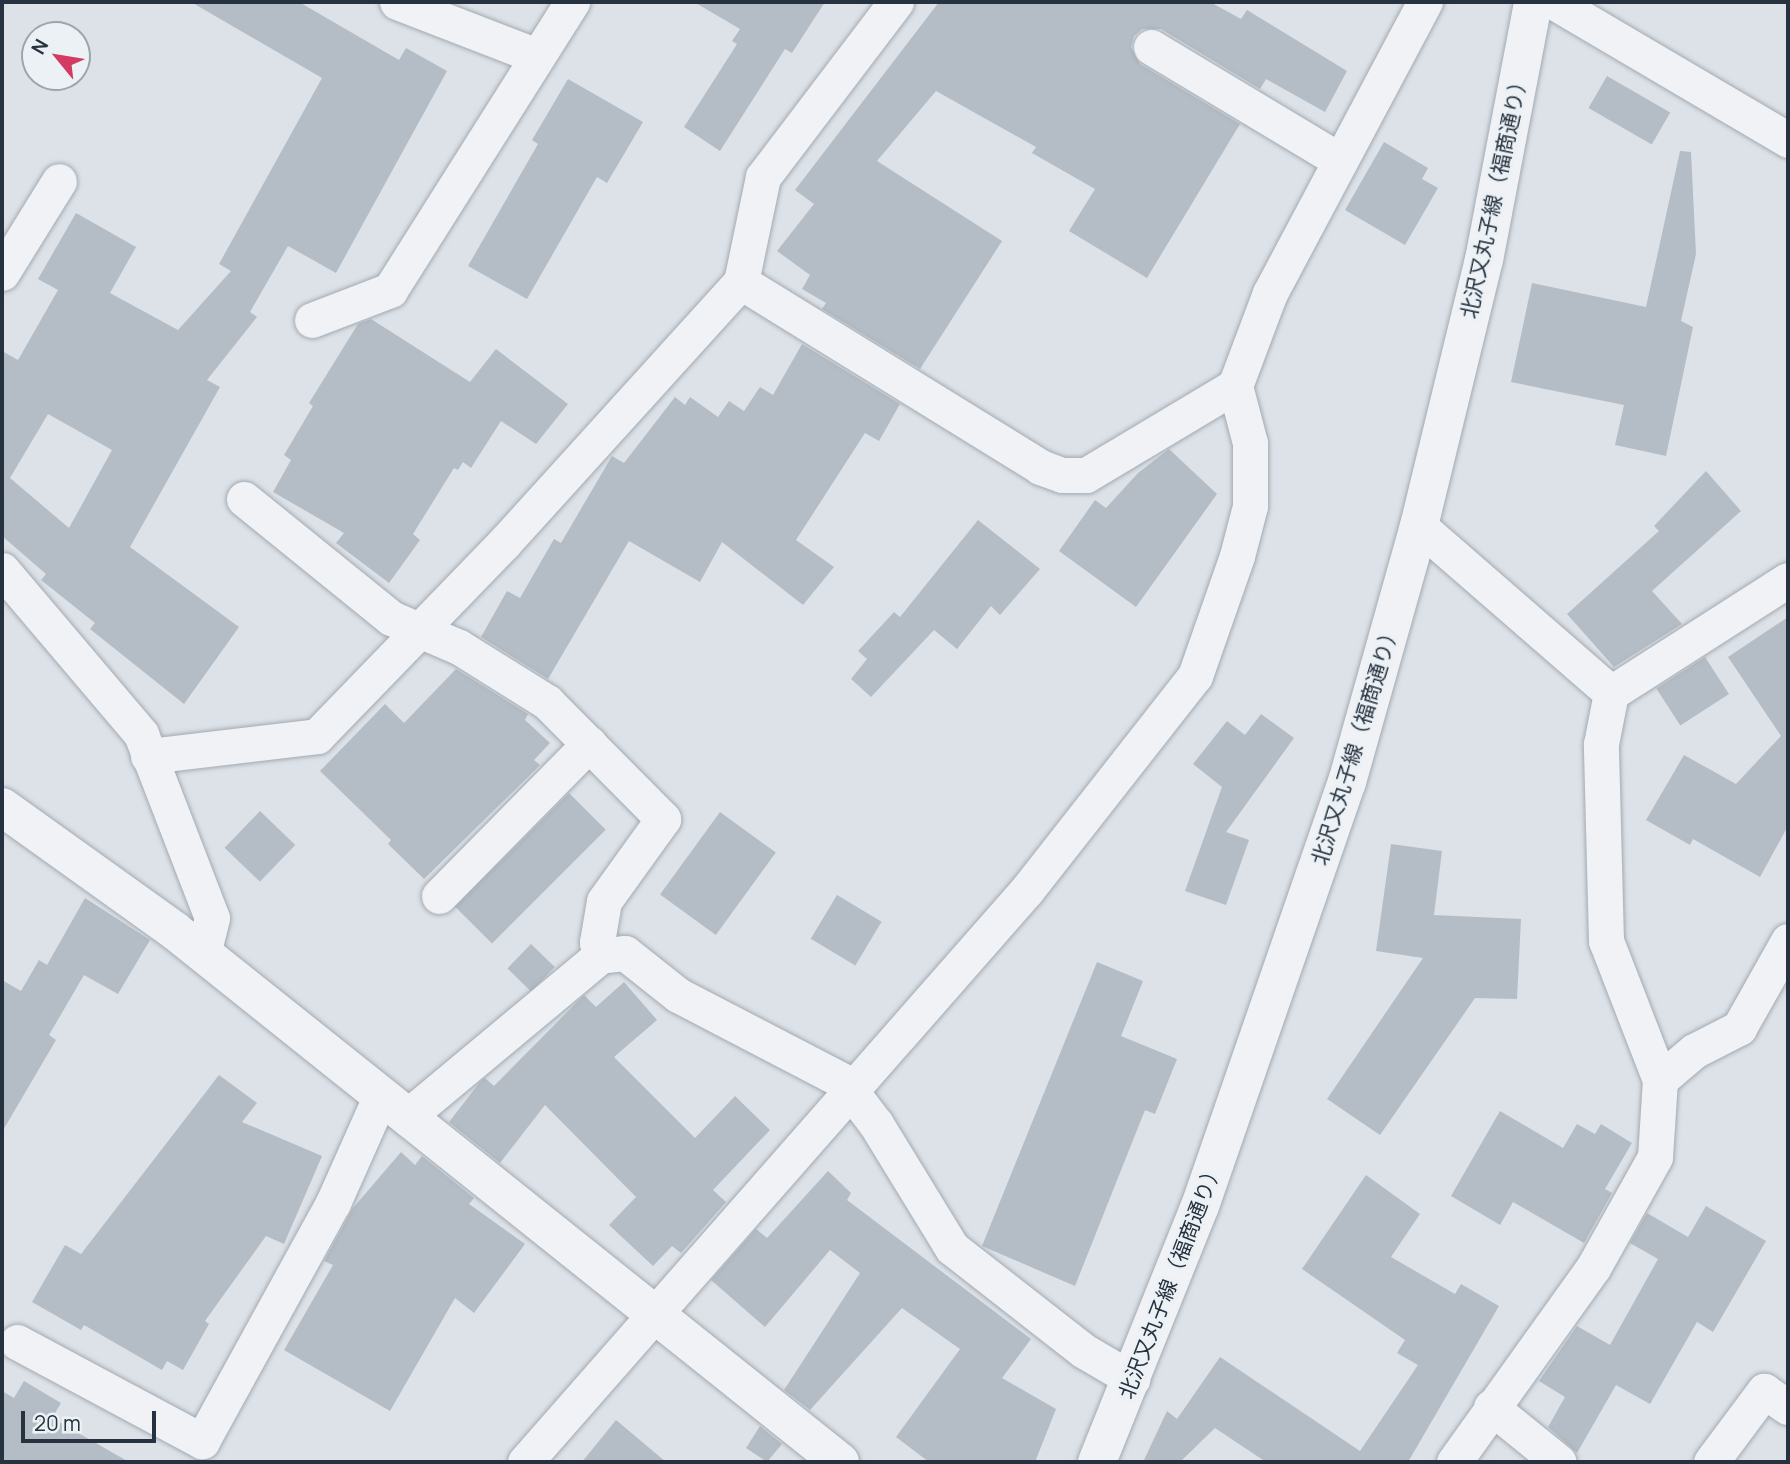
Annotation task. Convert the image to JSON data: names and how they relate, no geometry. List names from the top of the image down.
{
  "streets": {
    "street": ["北沢又丸子線（福商通り）"]
  },
  "scale_bar": "20 m",
  "north": "top left"
}
